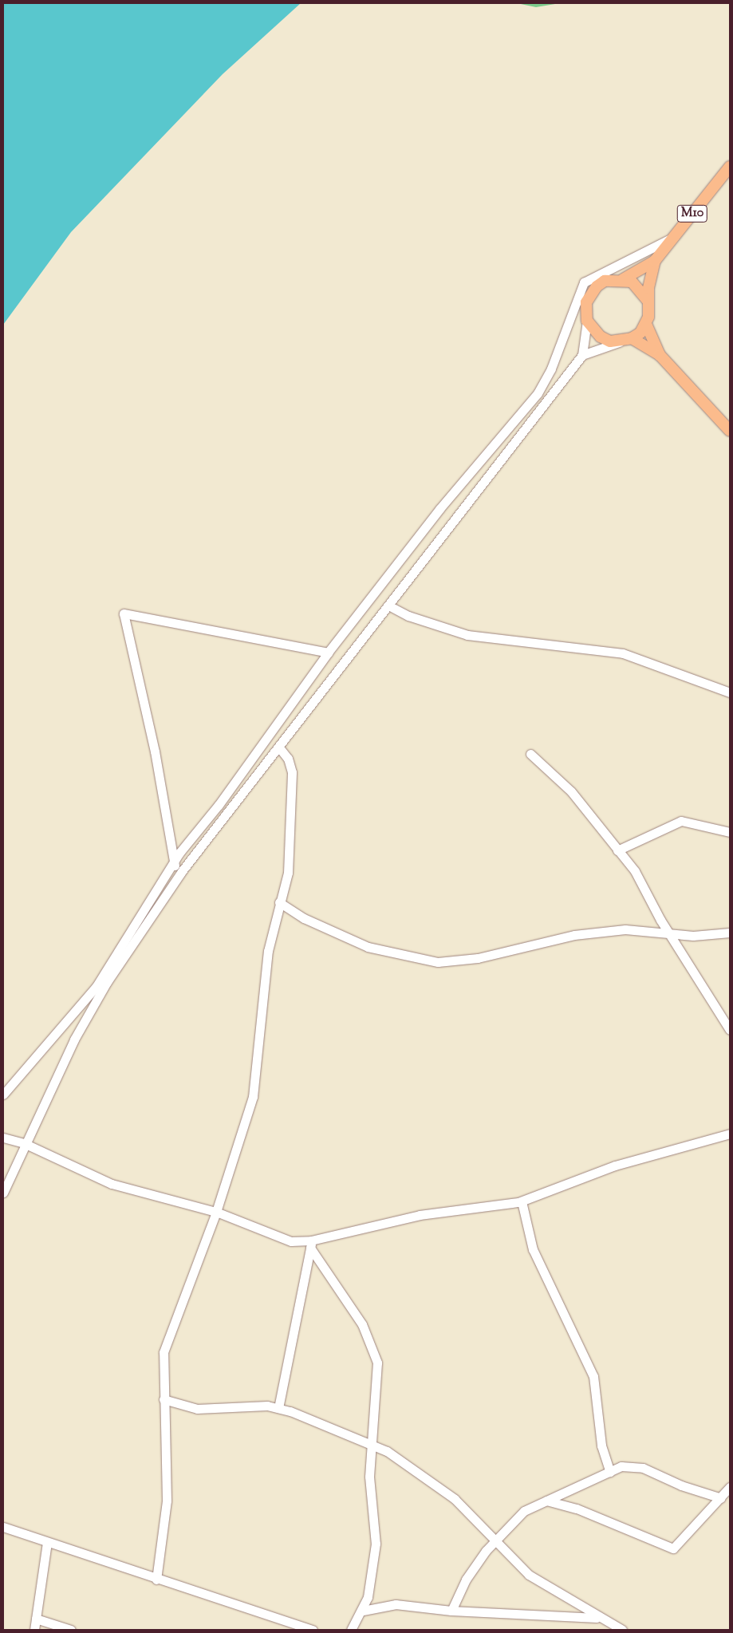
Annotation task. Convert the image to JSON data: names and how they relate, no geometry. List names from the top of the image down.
{
  "streets": {
    "main road": ["M10"]
  }
}
